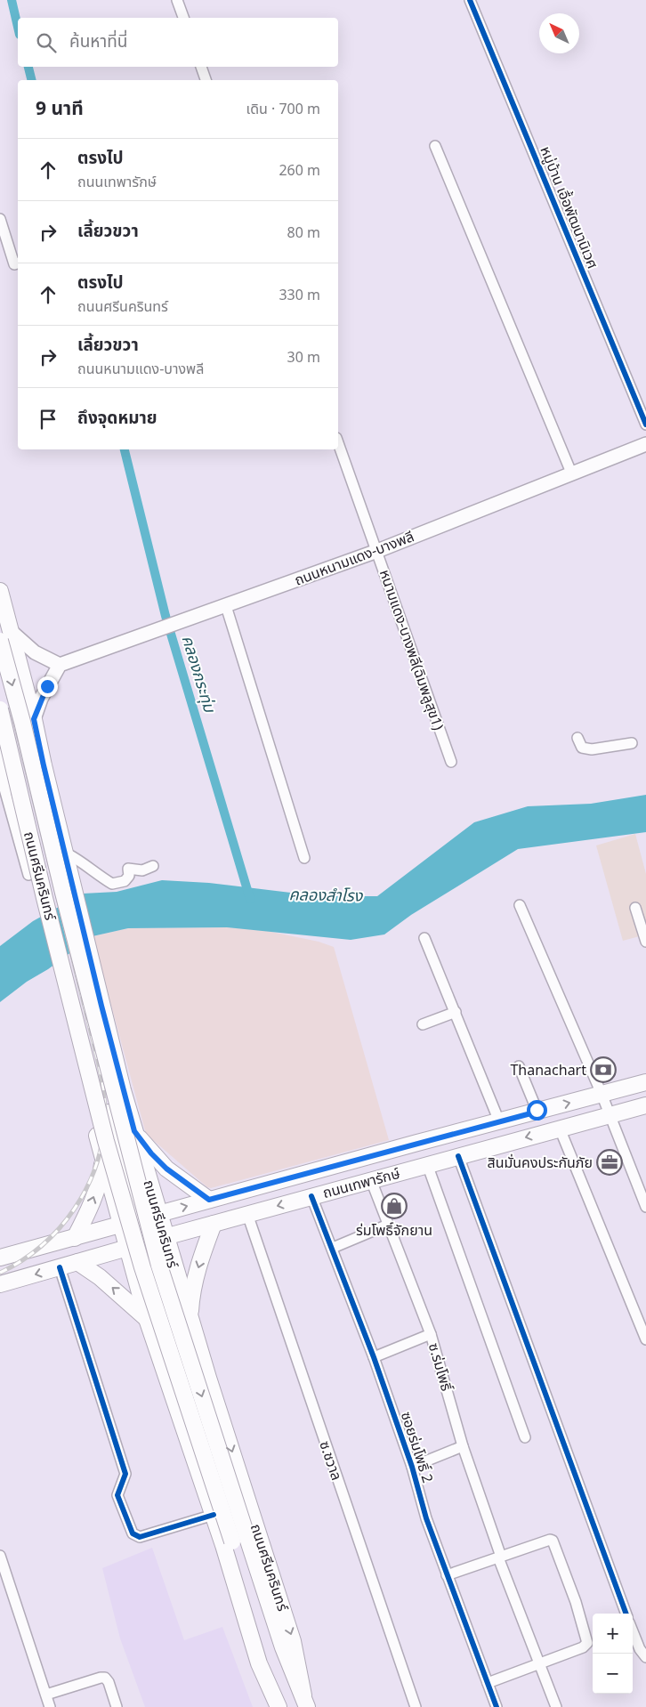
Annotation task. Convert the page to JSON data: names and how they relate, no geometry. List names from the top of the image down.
{
  "streets": {
    "main road": ["ถนนหนามแดง-บางพลี", "ถนนศรีนครินทร์", "ถนนเทพารักษ์"],
    "street": [
      "หมู่บ้าน เอื้อพัฒนานิเวศ",
      "หนามแดง-บางพลี(ฉิมพลูสุข1)",
      "ซ.ร่มโพธิ์",
      "ซอยร่มโพธิ์ 2",
      "ซ.ชวาล"
    ]
  },
  "crossings": [
    ["ถนนหนามแดง-บางพลี", "หนามแดง-บางพลี(ฉิมพลูสุข1)"],
    ["ถนนศรีนครินทร์", "ถนนเทพารักษ์"],
    ["ถนนเทพารักษ์", "ซ.ร่มโพธิ์"],
    ["ถนนเทพารักษ์", "ซอยร่มโพธิ์ 2"],
    ["ถนนเทพารักษ์", "ซ.ชวาล"]
  ],
  "water": ["คลองกระทุ่ม", "คลองสำโรง"],
  "places": {
    "bank": ["Thanachart"],
    "office": ["สินมั่นคงประกันภัย"],
    "shop": ["ร่มโพธิ์จักยาน"]
  },
  "north": "top left",
  "page": {
    "search": "ค้นหาที่นี่",
    "heading": ["9 นาที", "เดิน · 700 m"],
    "list": [
      ["ตรงไป", "ถนนเทพารักษ์", "260 m"],
      ["เลี้ยวขวา", "80 m"],
      ["ตรงไป", "ถนนศรีนครินทร์", "330 m"],
      ["เลี้ยวขวา", "ถนนหนามแดง-บางพลี", "30 m"],
      "ถึงจุดหมาย"
    ],
    "map_buttons": ["+", "−"]
  }
}
